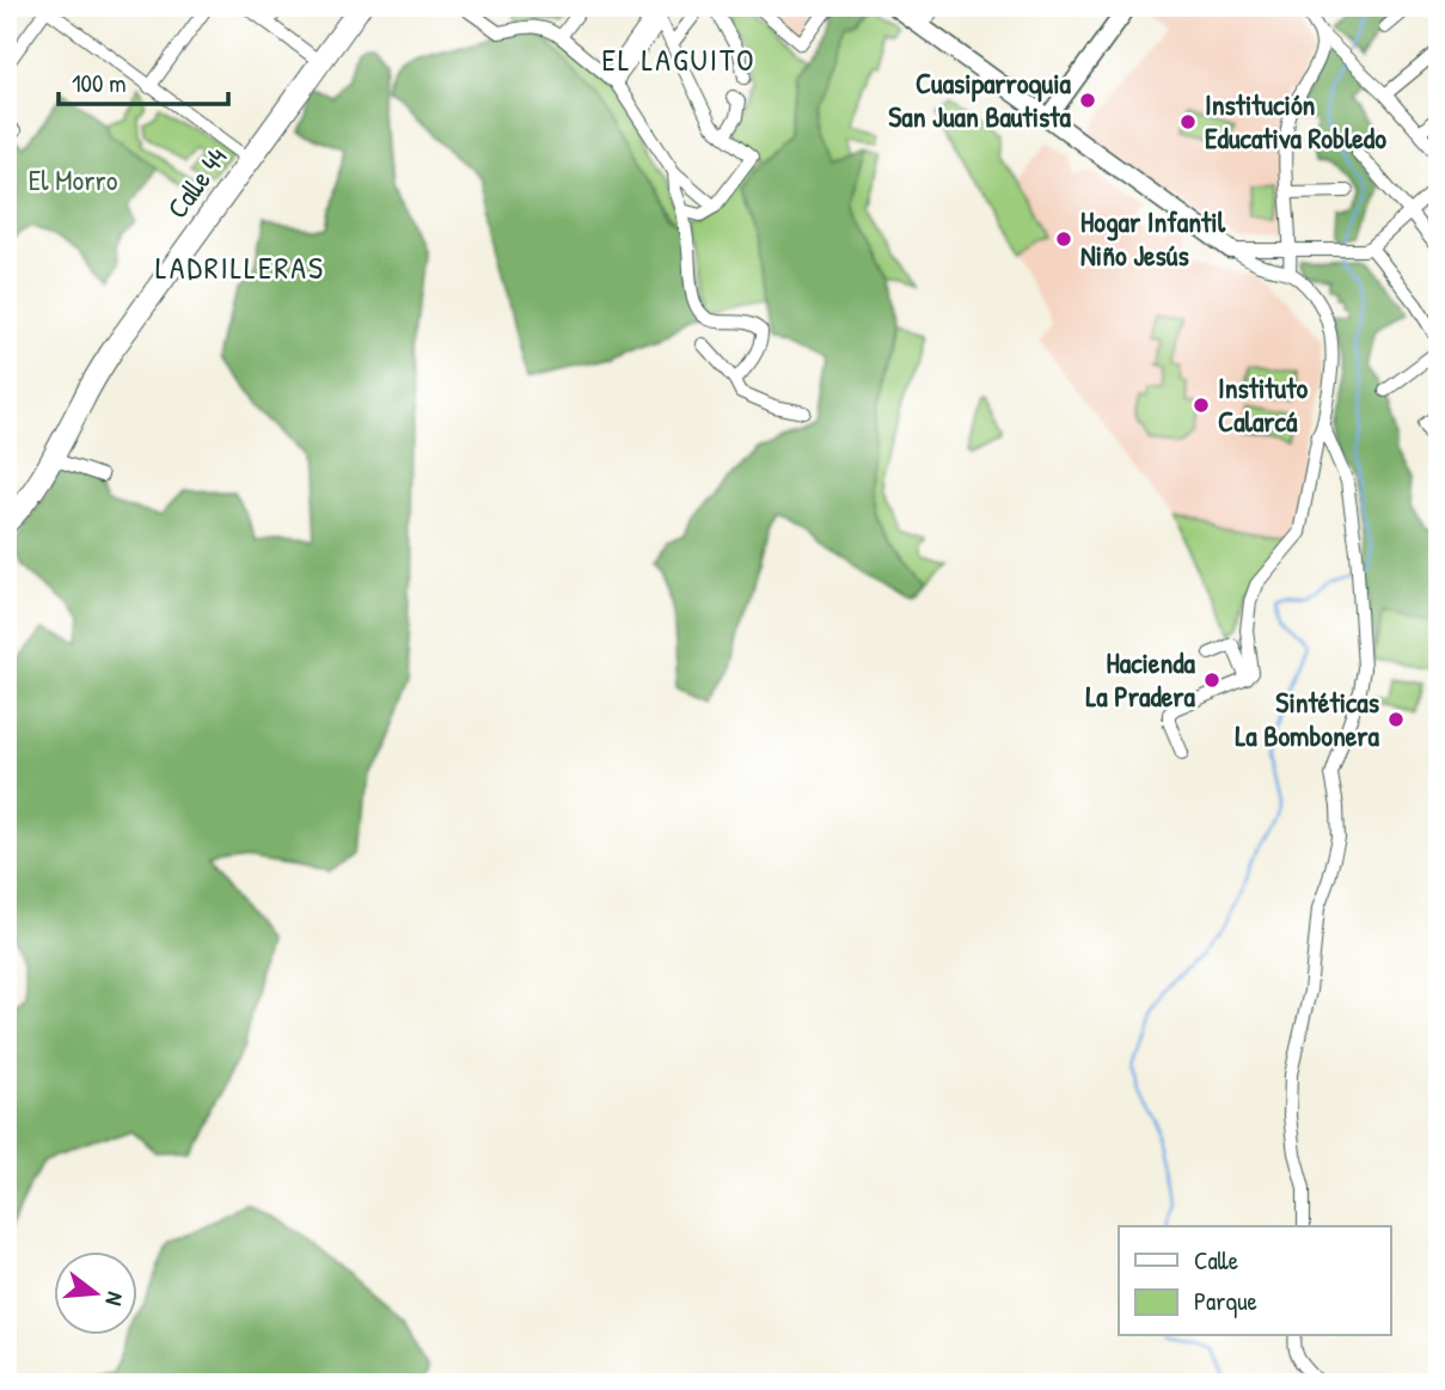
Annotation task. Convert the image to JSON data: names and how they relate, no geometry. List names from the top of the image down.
{
  "streets": {
    "highway": ["Calle 44"]
  },
  "districts": ["EL LAGUITO", "LADRILLERAS"],
  "parks": ["El Morro"],
  "places": [
    "Cuasiparroquia San Juan Bautista",
    "Institución Educativa Robledo",
    "Hogar Infantil Niño Jesús",
    "Instituto Calarcá",
    "Hacienda La Pradera",
    "Sintéticas La Bombonera"
  ],
  "legend": ["Calle", "Parque"],
  "scale_bar": "100 m",
  "north": "right"
}
